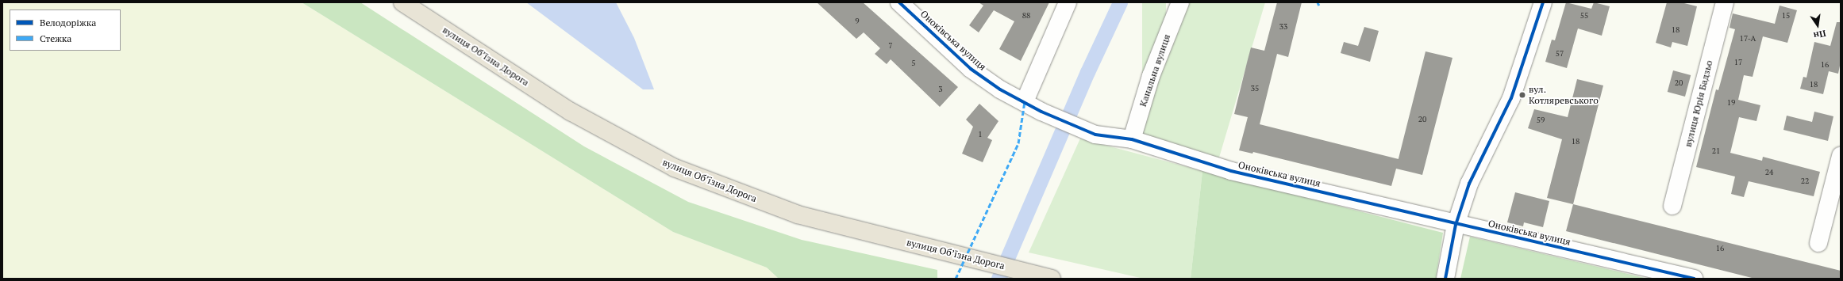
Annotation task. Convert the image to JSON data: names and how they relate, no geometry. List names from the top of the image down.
{
  "streets": {
    "highway": ["вулиця Обʼїзна Дорога"],
    "street": ["Оноківська вулиця", "Канальна вулиця", "вулиця Юрія Бадзьо"]
  },
  "crossings": [
    ["Оноківська вулиця", "Канальна вулиця"]
  ],
  "places": ["вул. Котляревського"],
  "house_numbers": [
    "88",
    "55",
    "15",
    "9",
    "33",
    "18",
    "17-А",
    "7",
    "57",
    "17",
    "5",
    "16",
    "20",
    "18",
    "35",
    "3",
    "19",
    "20",
    "59",
    "1",
    "18",
    "21",
    "24",
    "22",
    "16"
  ],
  "legend": ["Велодоріжка", "Стежка"],
  "north": "bottom"
}
